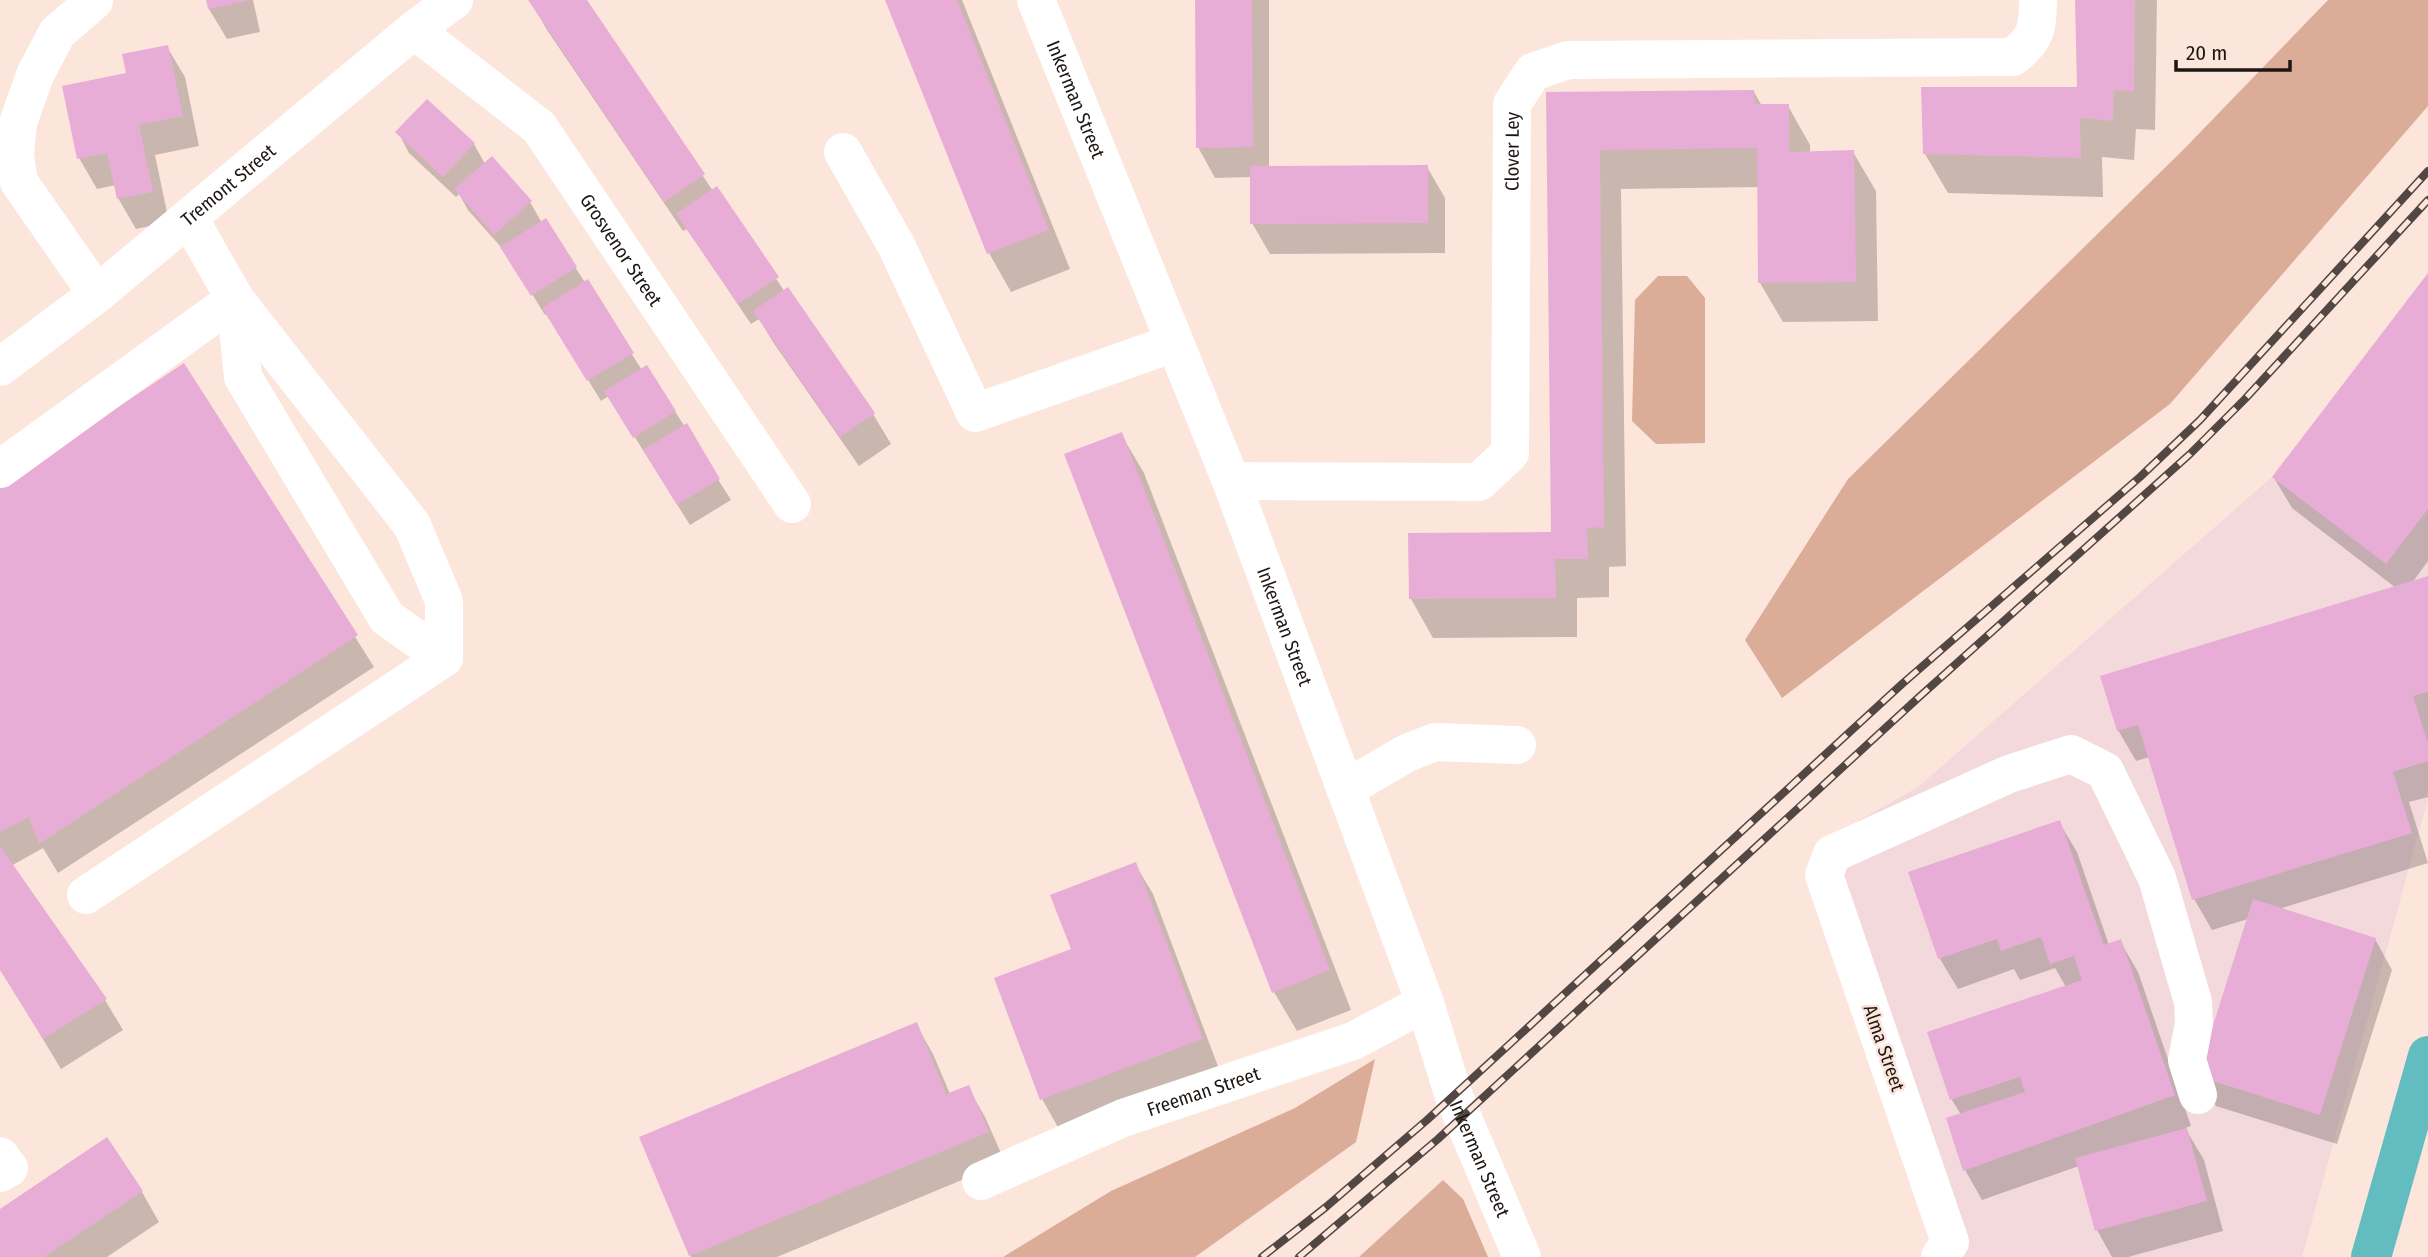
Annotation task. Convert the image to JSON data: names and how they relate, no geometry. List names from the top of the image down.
{
  "streets": {
    "street": [
      "Inkerman Street",
      "Clover Ley",
      "Tremont Street",
      "Grosvenor Street",
      "Alma Street",
      "Freeman Street"
    ]
  },
  "crossings": [
    ["Inkerman Street", "Clover Ley"],
    ["Inkerman Street", "Freeman Street"],
    ["Tremont Street", "Grosvenor Street"]
  ],
  "scale_bar": "20 m"
}
